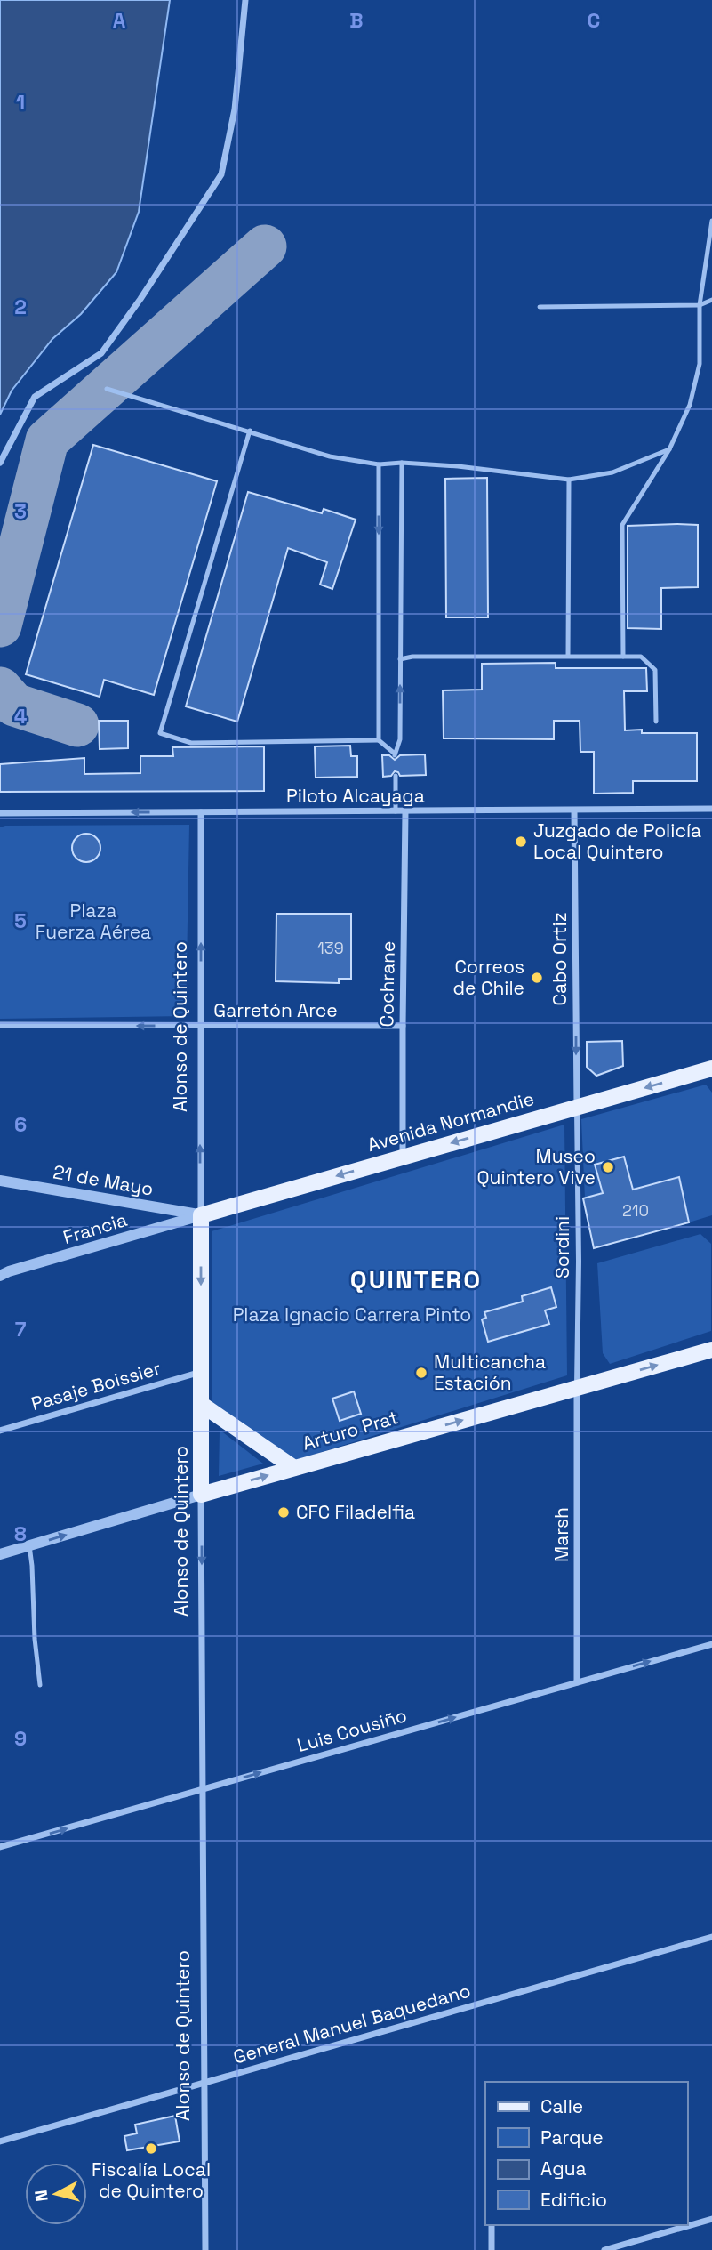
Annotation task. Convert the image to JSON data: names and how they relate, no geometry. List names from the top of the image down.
{
  "streets": {
    "main road": ["Alonso de Quintero", "Avenida Normandie", "Arturo Prat"],
    "street": [
      "Piloto Alcayaga",
      "Cabo Ortiz",
      "Cochrane",
      "Garretón Arce",
      "21 de Mayo",
      "Francia",
      "Sordini",
      "Pasaje Boissier",
      "Marsh",
      "Luis Cousiño",
      "General Manuel Baquedano"
    ]
  },
  "crossings": [
    ["Piloto Alcayaga", "Cabo Ortiz"],
    ["Piloto Alcayaga", "Cochrane"],
    ["Piloto Alcayaga", "Alonso de Quintero"],
    ["Cabo Ortiz", "Avenida Normandie"],
    ["Cabo Ortiz", "Sordini"],
    ["Cochrane", "Garretón Arce"],
    ["Cochrane", "Avenida Normandie"],
    ["Garretón Arce", "Alonso de Quintero"],
    ["Alonso de Quintero", "Avenida Normandie"],
    ["Alonso de Quintero", "21 de Mayo"],
    ["Alonso de Quintero", "Francia"],
    ["Alonso de Quintero", "Pasaje Boissier"],
    ["Alonso de Quintero", "Arturo Prat"],
    ["Alonso de Quintero", "Luis Cousiño"],
    ["Alonso de Quintero", "General Manuel Baquedano"],
    ["Avenida Normandie", "21 de Mayo"],
    ["Avenida Normandie", "Francia"],
    ["Avenida Normandie", "Sordini"],
    ["21 de Mayo", "Francia"],
    ["Sordini", "Arturo Prat"],
    ["Sordini", "Marsh"],
    ["Arturo Prat", "Marsh"],
    ["Marsh", "Luis Cousiño"]
  ],
  "one_way": [
    "Cabo Ortiz",
    "Garretón Arce",
    "Avenida Normandie",
    "Arturo Prat",
    "Luis Cousiño"
  ],
  "districts": ["QUINTERO"],
  "parks": ["Plaza Fuerza Aérea", "Plaza Ignacio Carrera Pinto"],
  "places": [
    "Juzgado de Policía Local Quintero",
    "Correos de Chile",
    "Museo Quintero Vive",
    "Multicancha Estación",
    "CFC Filadelfia",
    "Fiscalía Local de Quintero"
  ],
  "house_numbers": ["139", "210"],
  "legend": [
    "Calle",
    "Parque",
    "Agua",
    "Edificio"
  ],
  "north": "left",
  "grid": {
    "columns": ["A", "B", "C"],
    "rows": [
      "1",
      "2",
      "3",
      "4",
      "5",
      "6",
      "7",
      "8",
      "9"
    ]
  }
}
